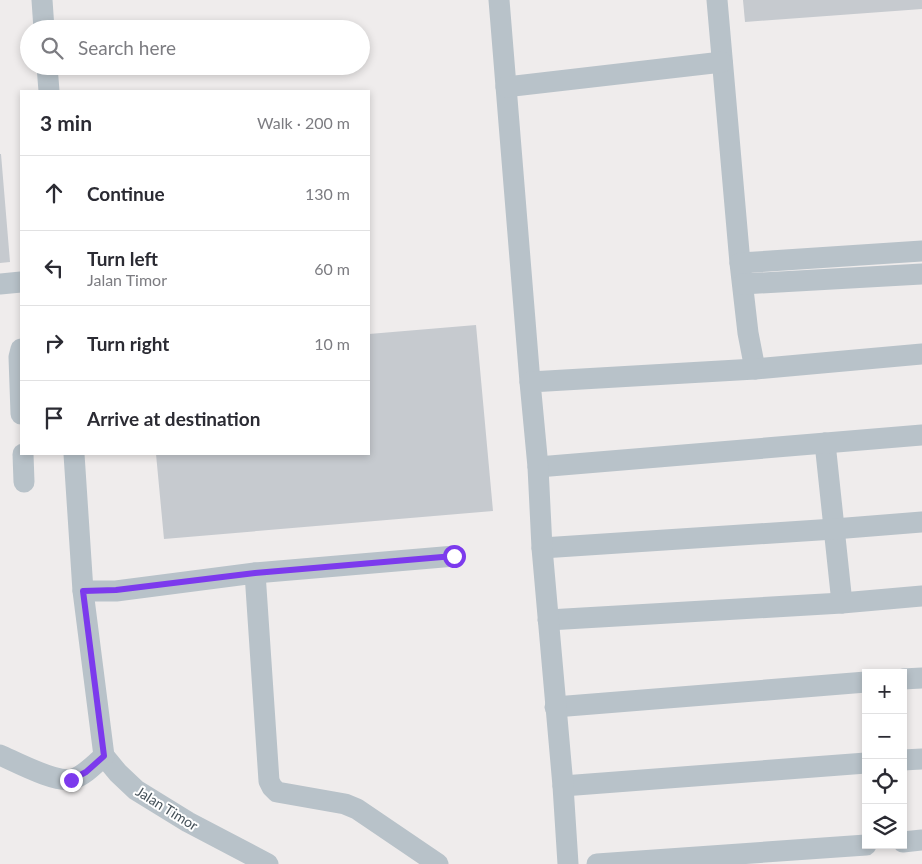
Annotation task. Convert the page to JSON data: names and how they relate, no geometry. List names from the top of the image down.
{
  "streets": {
    "street": ["Jalan Timor"]
  },
  "page": {
    "search": "Search here",
    "heading": ["3 min", "Walk · 200 m"],
    "list": [
      ["Continue", "130 m"],
      ["Turn left", "Jalan Timor", "60 m"],
      ["Turn right", "10 m"],
      "Arrive at destination"
    ],
    "map_buttons": ["+", "−"]
  }
}
